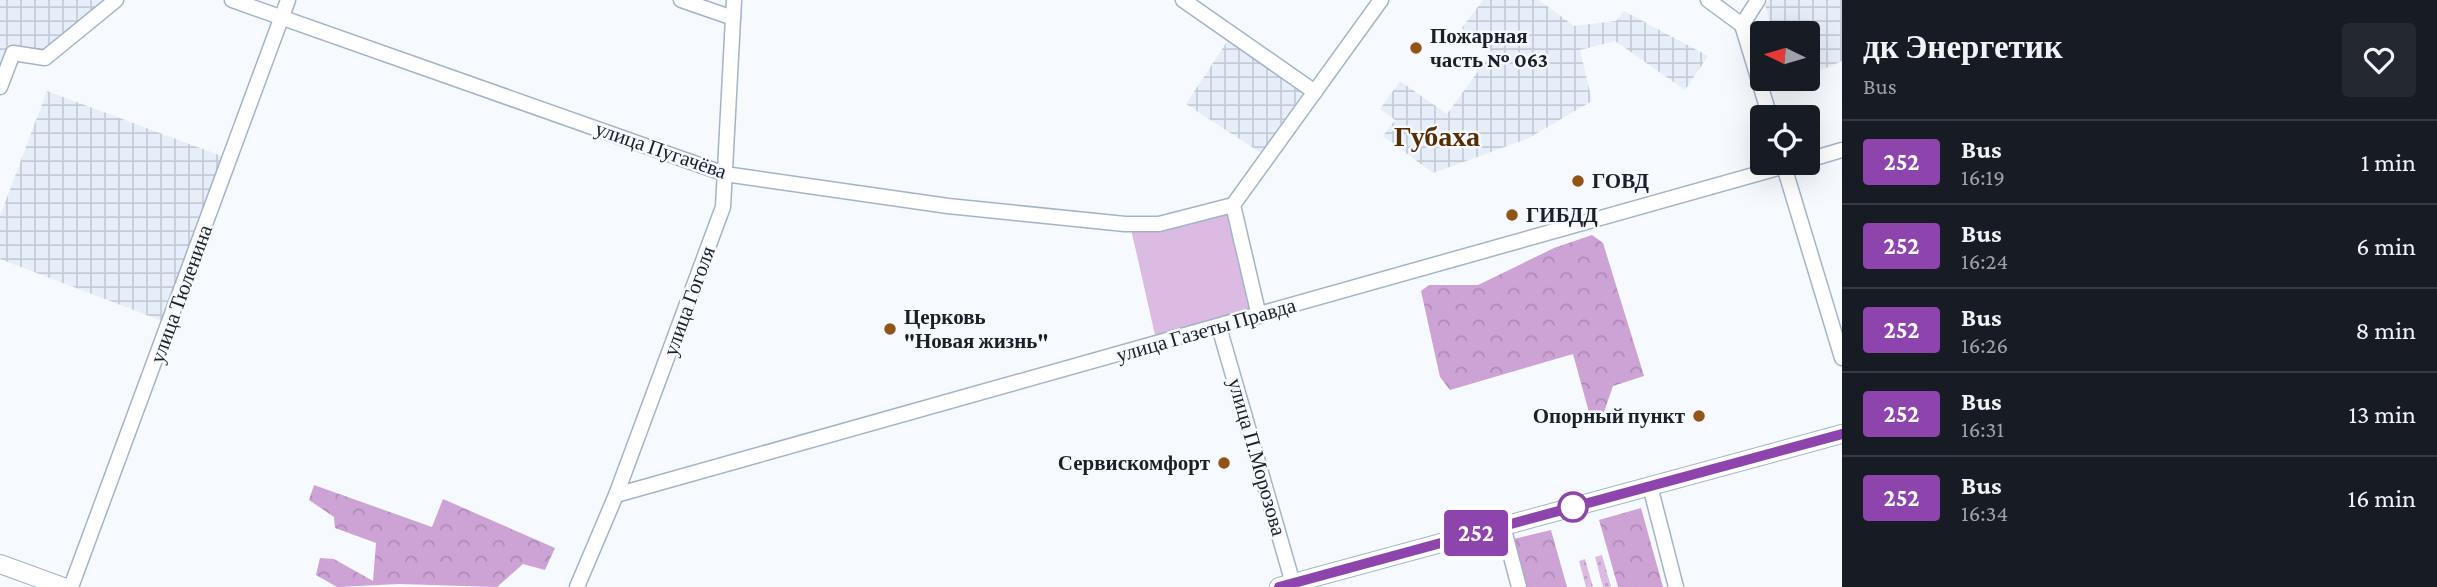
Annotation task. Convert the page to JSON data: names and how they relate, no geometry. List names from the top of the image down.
{
  "streets": {
    "street": [
      "улица Пугачёва",
      "улица Тюленина",
      "улица Гоголя",
      "улица Газеты Правда",
      "улица П.Морозова"
    ]
  },
  "crossings": [
    ["улица Пугачёва", "улица Тюленина"],
    ["улица Пугачёва", "улица Гоголя"],
    ["улица Гоголя", "улица Газеты Правда"],
    ["улица Газеты Правда", "улица П.Морозова"]
  ],
  "districts": ["Губаха"],
  "places": [
    "Пожарная часть № 063",
    "ГОВД",
    "ГИБДД",
    "Церковь \"Новая жизнь\"",
    "Опорный пункт",
    "Сервискомфорт"
  ],
  "lines": ["bus line 252"],
  "north": "left",
  "page": {
    "on_map": "252",
    "heading": ["дк Энергетик", "Bus"],
    "list": [
      {
        "mark": "252",
        "name": "Bus",
        "note": "16:19",
        "value": "1 min"
      },
      {
        "mark": "252",
        "name": "Bus",
        "note": "16:24",
        "value": "6 min"
      },
      {
        "mark": "252",
        "name": "Bus",
        "note": "16:26",
        "value": "8 min"
      },
      {
        "mark": "252",
        "name": "Bus",
        "note": "16:31",
        "value": "13 min"
      },
      {
        "mark": "252",
        "name": "Bus",
        "note": "16:34",
        "value": "16 min"
      }
    ]
  }
}
